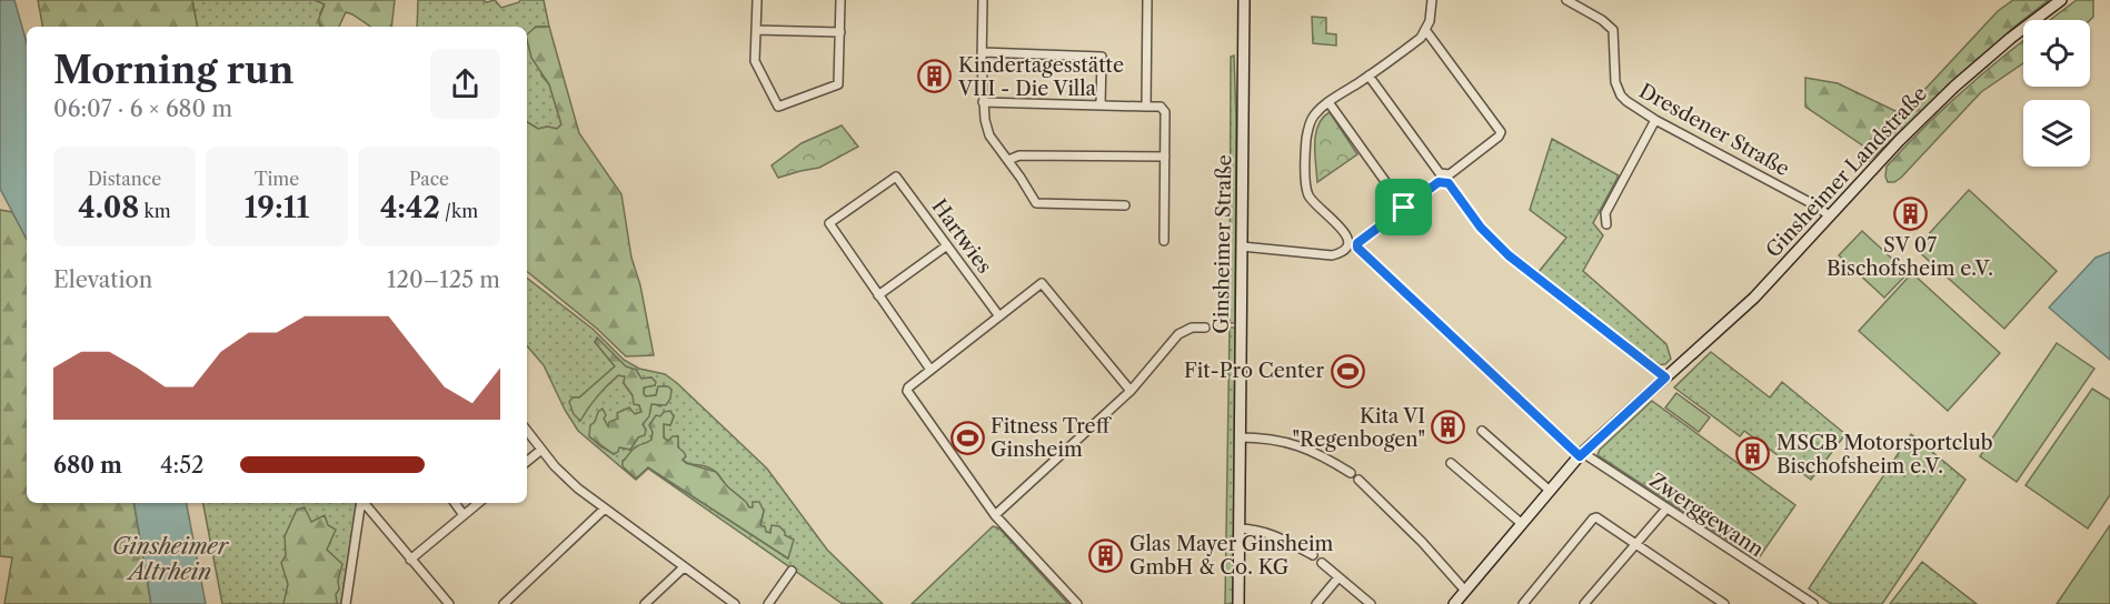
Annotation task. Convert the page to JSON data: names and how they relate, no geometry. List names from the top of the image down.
{
  "streets": {
    "main road": ["Ginsheimer Landstraße", "Ginsheimer Straße"],
    "street": ["Dresdener Straße", "Hartwies", "Zwerggewann"]
  },
  "crossings": [
    ["Dresdener Straße", "Ginsheimer Landstraße"],
    ["Ginsheimer Landstraße", "Zwerggewann"]
  ],
  "water": ["Ginsheimer Altrhein"],
  "places": {
    "building": [
      "Kindertagesstätte VIII - Die Villa",
      "SV 07 Bischofsheim e.V.",
      "Kita VI \"Regenbogen\"",
      "MSCB Motorsportclub Bischofsheim e.V.",
      "Glas Mayer Ginsheim GmbH & Co. KG"
    ],
    "sports": ["Fit-Pro Center", "Fitness Treff Ginsheim"]
  },
  "page": {
    "heading": ["Morning run", "06:07 · 6 × 680 m"],
    "stats": [
      ["Distance", "4.08 km"],
      ["Time", "19:11"],
      ["Pace", "4:42 /km"]
    ],
    "chart": ["Elevation", "120–125 m"],
    "list": [
      {
        "name": "680 m",
        "note": "4:52"
      }
    ]
  }
}
